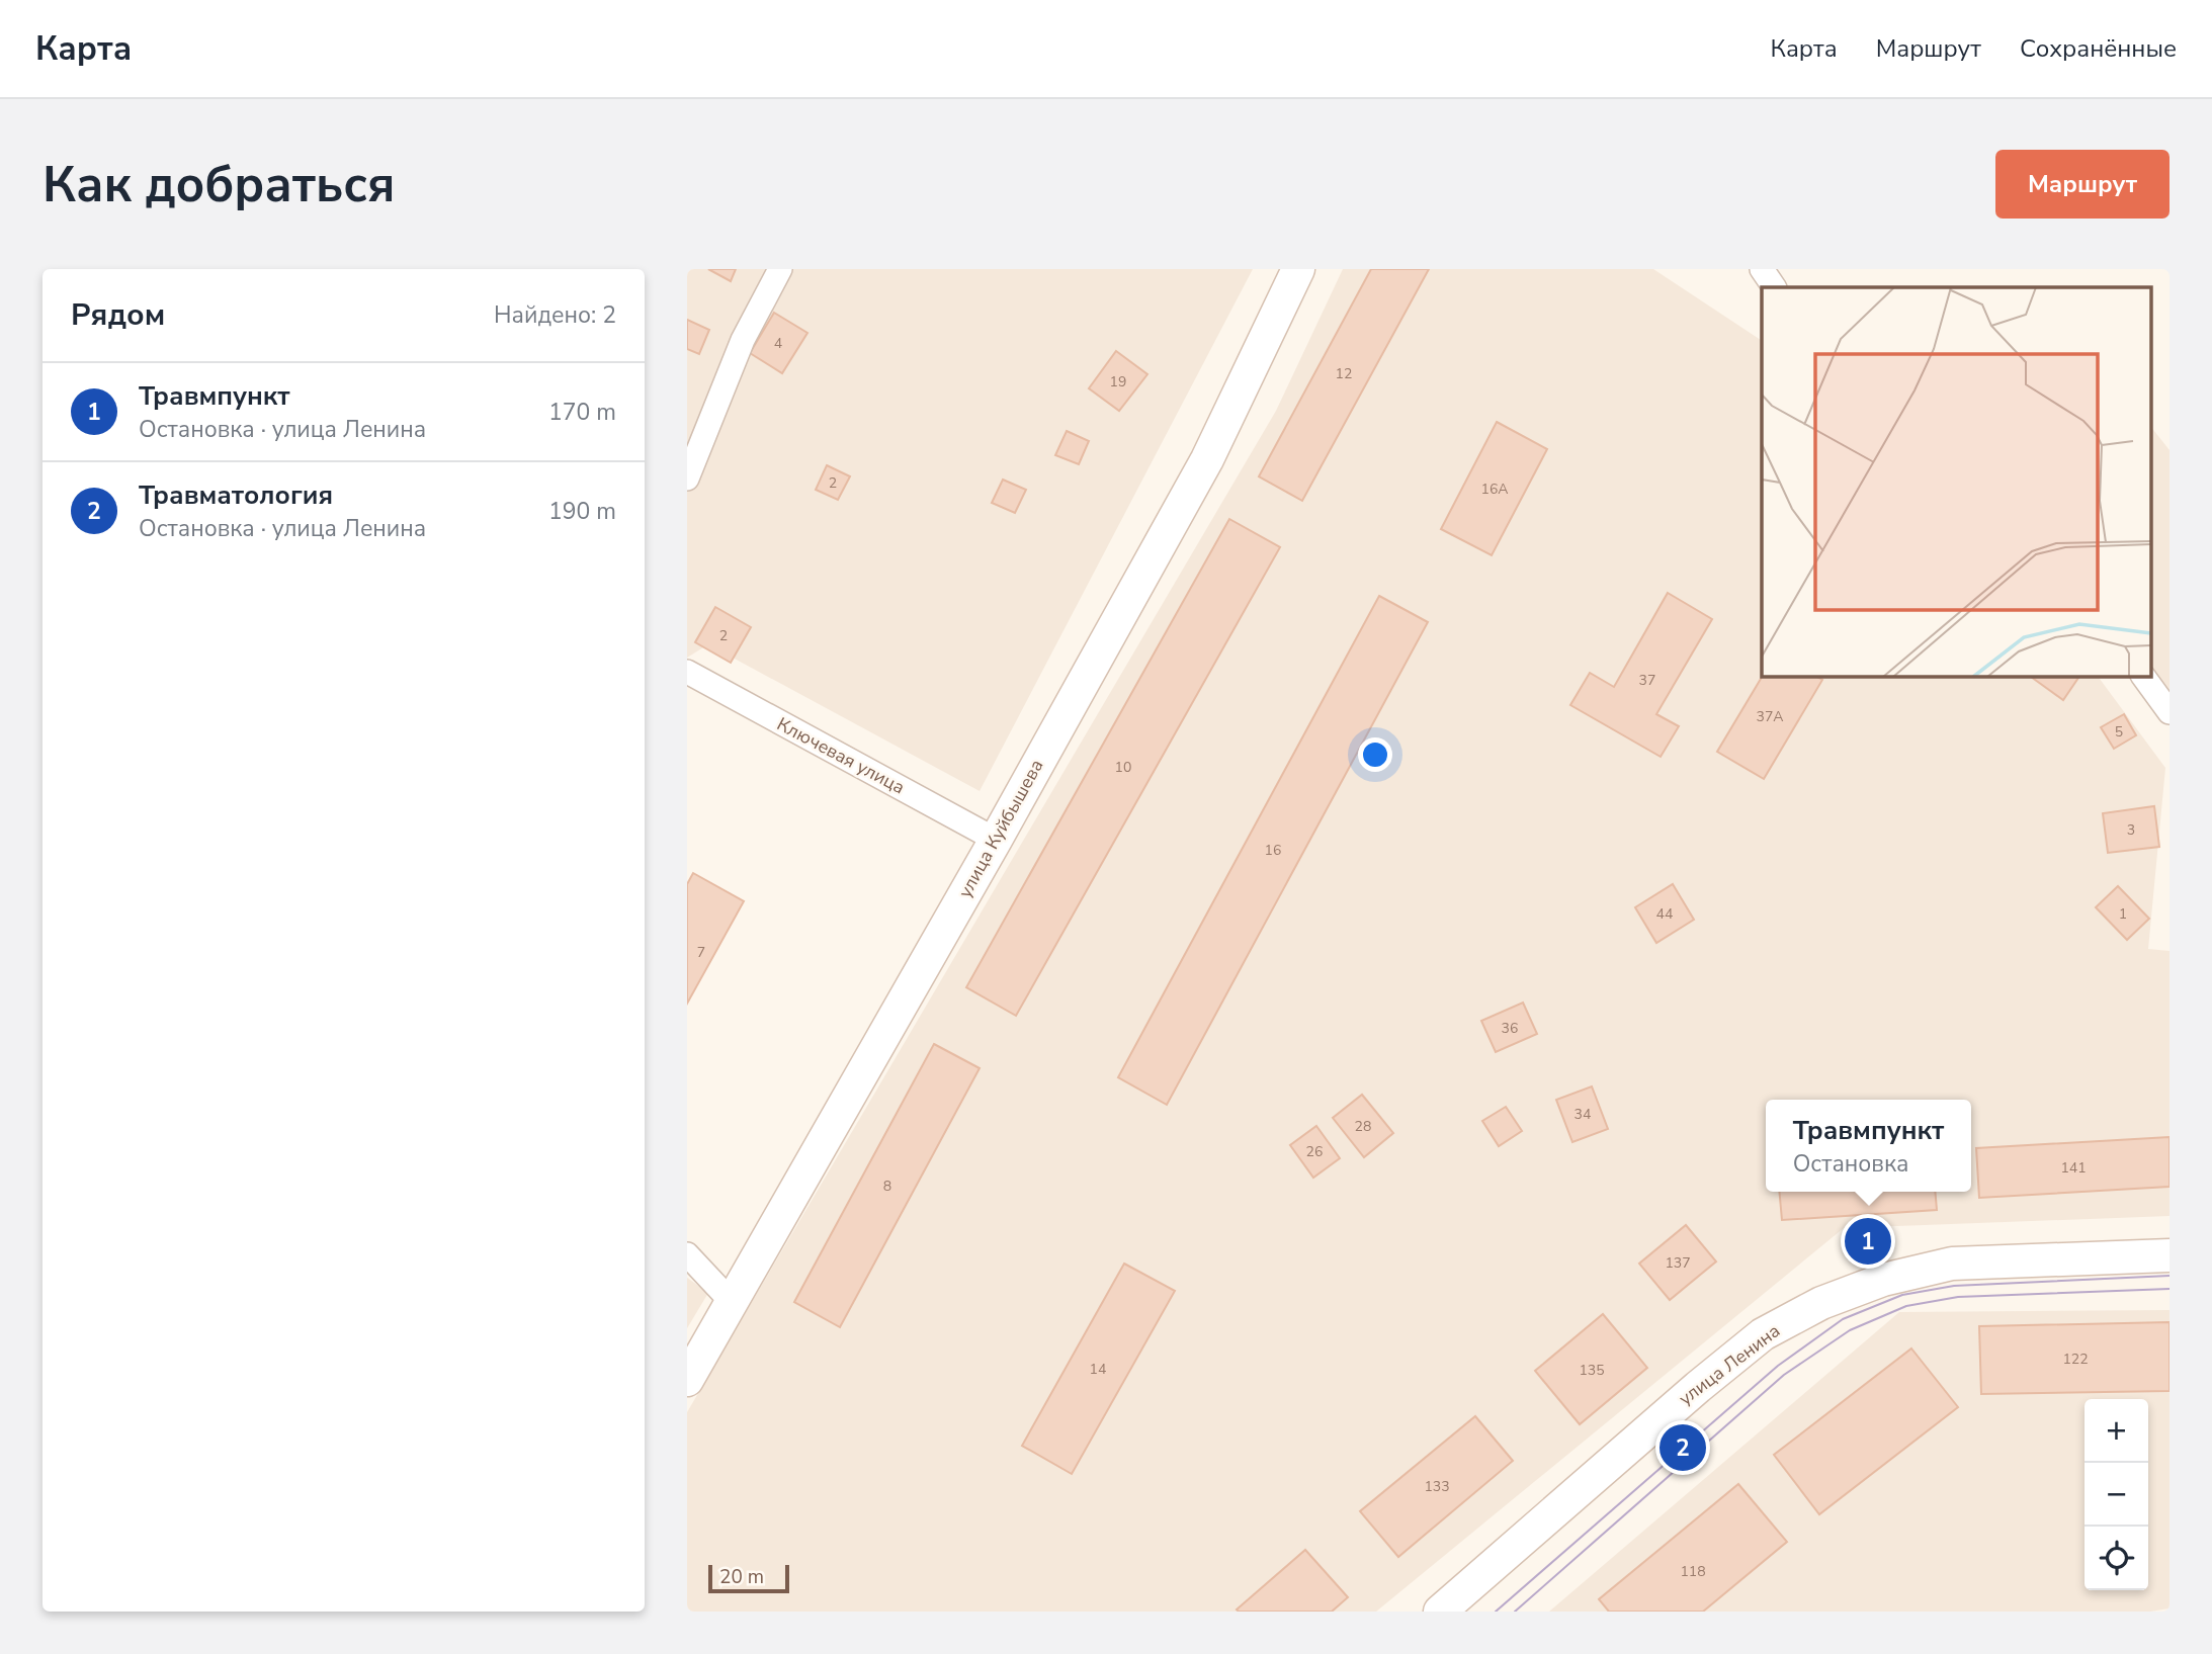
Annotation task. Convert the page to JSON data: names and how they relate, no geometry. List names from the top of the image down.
{
  "streets": {
    "main road": ["улица Куйбышева", "улица Ленина"],
    "street": ["Ключевая улица"]
  },
  "crossings": [
    ["Ключевая улица", "улица Куйбышева"]
  ],
  "house_numbers": [
    "4",
    "12",
    "19",
    "2",
    "16А",
    "2",
    "37",
    "37А",
    "5",
    "10",
    "3",
    "16",
    "44",
    "1",
    "7",
    "36",
    "34",
    "28",
    "26",
    "141",
    "8",
    "137",
    "122",
    "14",
    "135",
    "133",
    "118"
  ],
  "scale_bar": "20 m",
  "page": {
    "header": "Карта",
    "nav": ["Карта", "Маршрут", "Сохранённые"],
    "buttons": "Маршрут",
    "title": "Как добраться",
    "heading": ["Рядом", "Найдено: 2"],
    "list": [
      {
        "mark": "1",
        "name": "Травмпункт",
        "note": "Остановка · улица Ленина",
        "value": "170 m"
      },
      {
        "mark": "2",
        "name": "Травматология",
        "note": "Остановка · улица Ленина",
        "value": "190 m"
      }
    ],
    "popup": ["Травмпункт", "Остановка"],
    "pins": ["1", "2"],
    "map_buttons": ["+", "−"],
    "scale": "20 m"
  }
}
